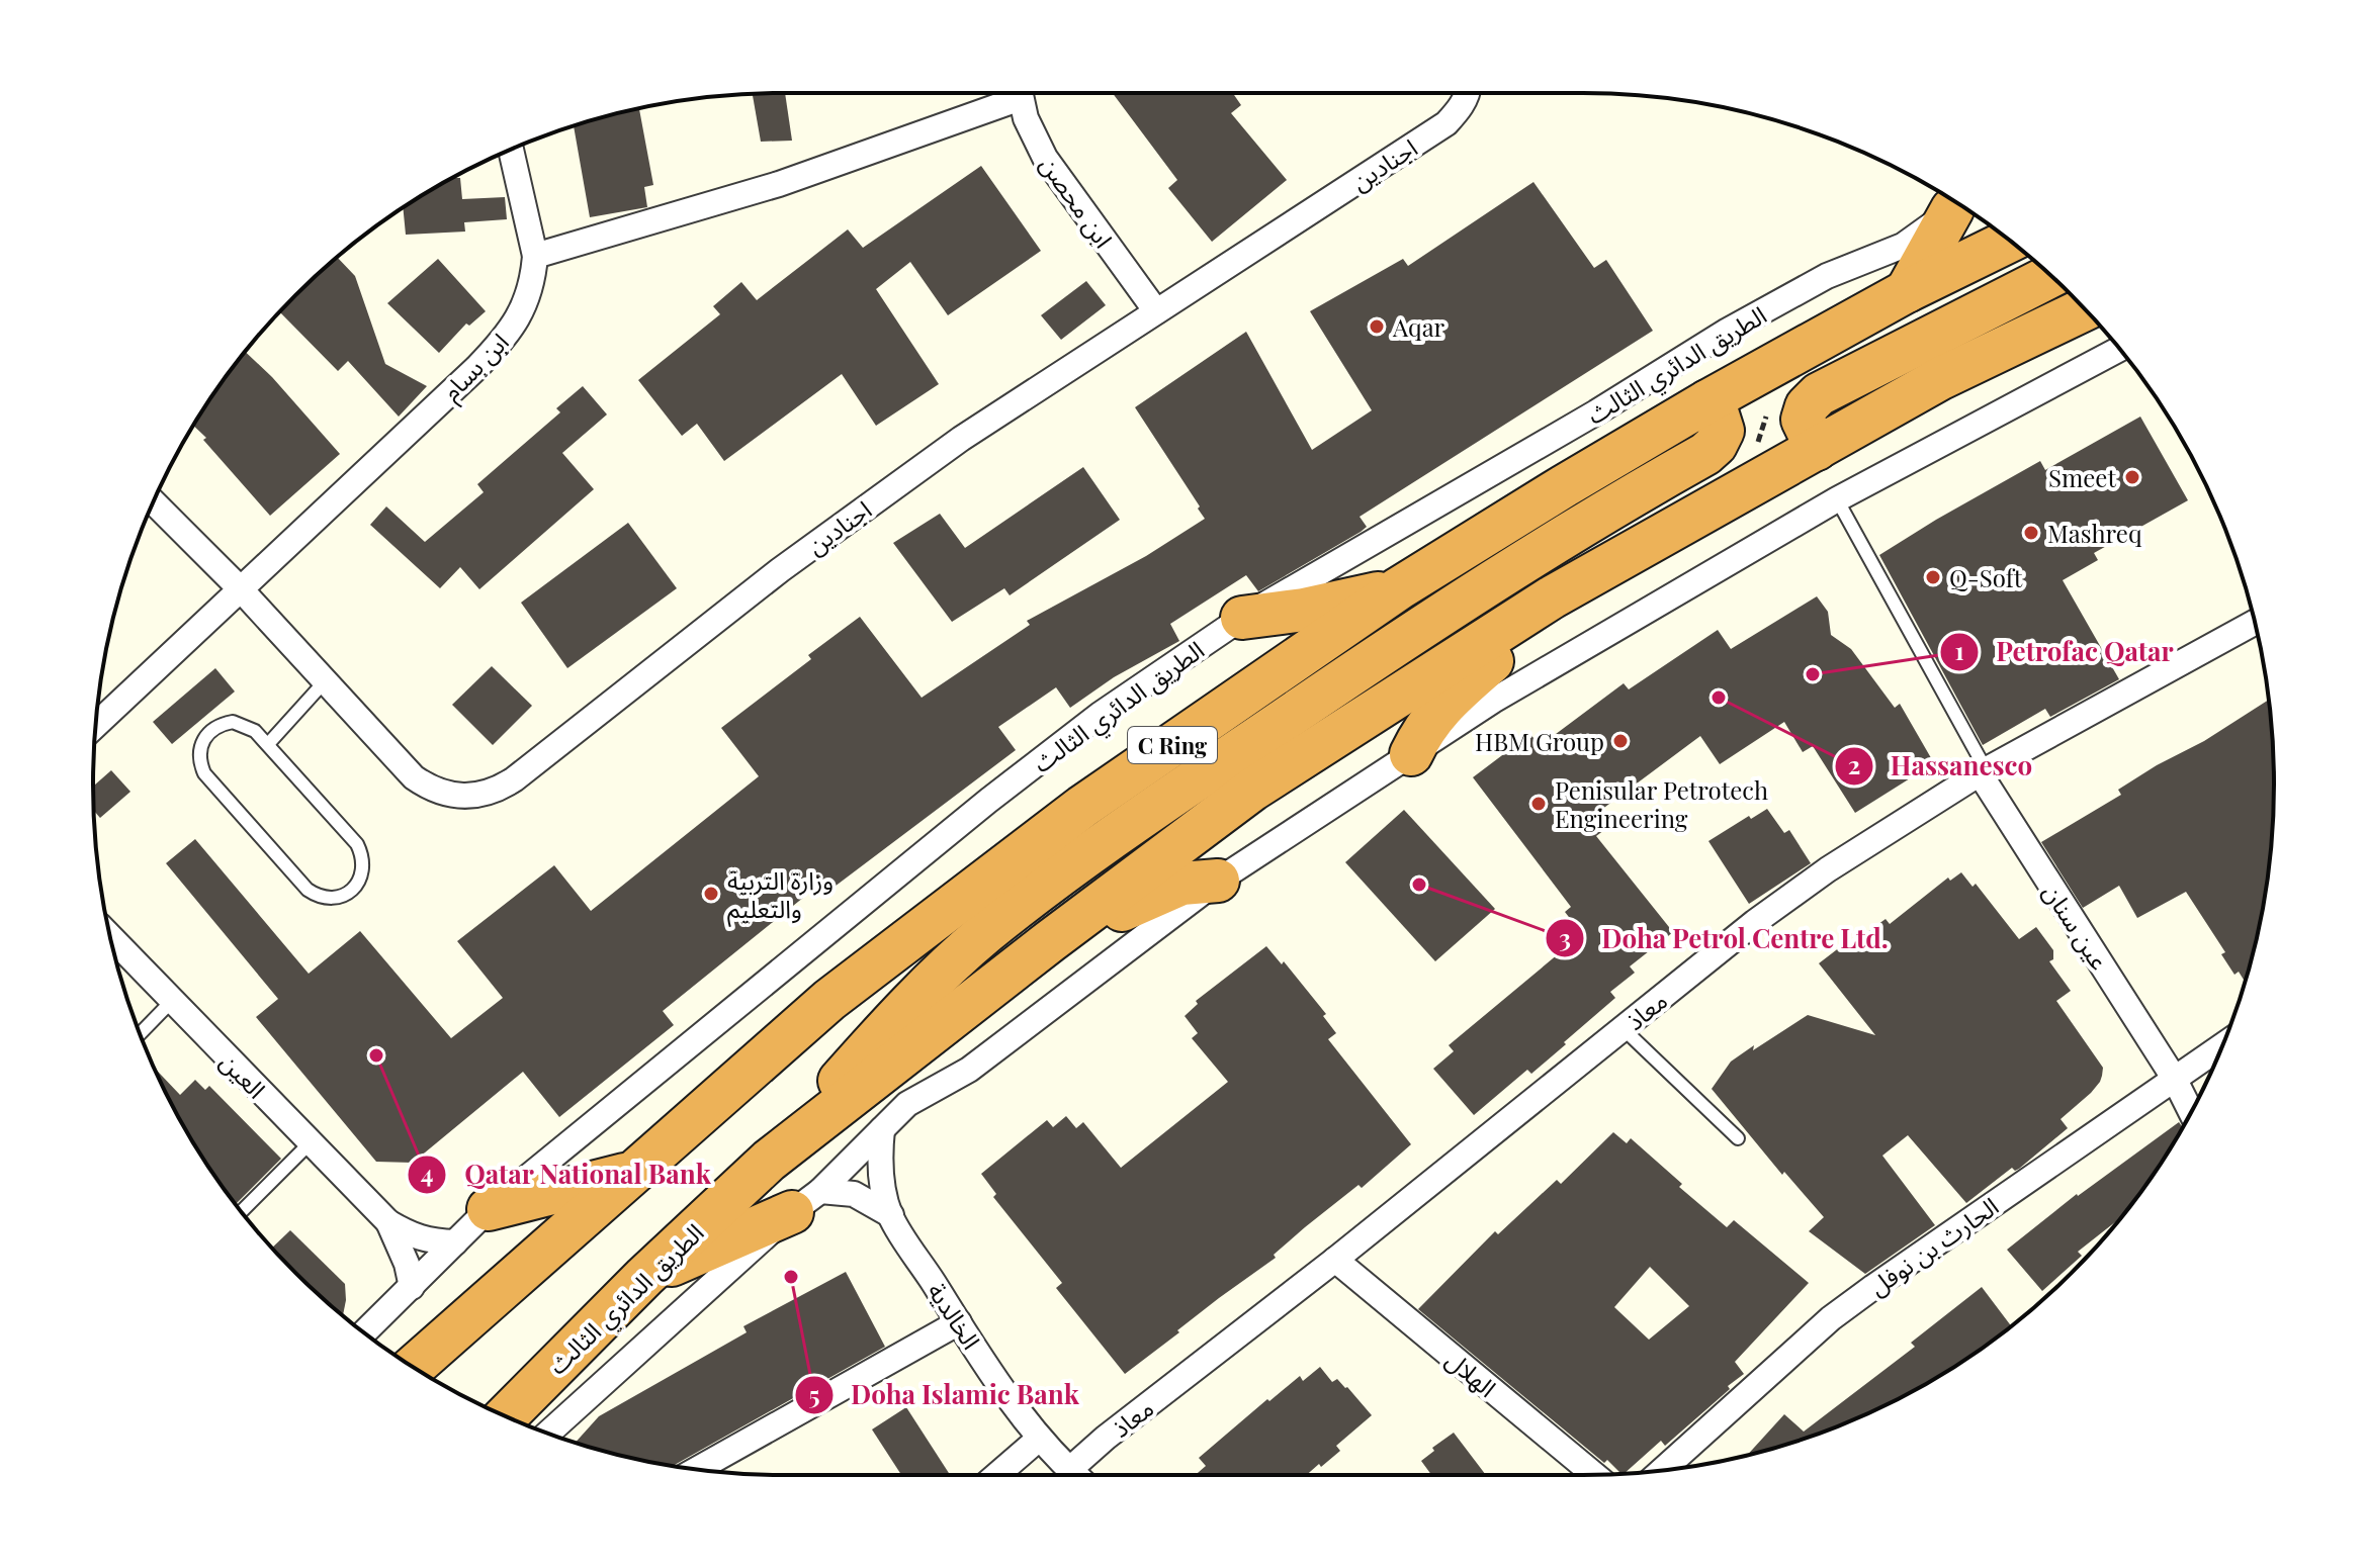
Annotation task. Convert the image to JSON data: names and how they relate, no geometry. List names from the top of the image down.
{
  "streets": {
    "highway": ["الطريق الدائري الثالث", "C Ring"],
    "street": [
      "اجنادين",
      "ابن محصن",
      "ابن بسام",
      "عين سنان",
      "معاذ",
      "العين",
      "الحارث بن نوفل",
      "الخالدية",
      "الهلال"
    ]
  },
  "crossings": [
    ["اجنادين", "ابن محصن"],
    ["اجنادين", "ابن بسام"],
    ["الطريق الدائري الثالث", "العين"],
    ["الطريق الدائري الثالث", "الخالدية"],
    ["عين سنان", "معاذ"],
    ["عين سنان", "الحارث بن نوفل"],
    ["معاذ", "الهلال"]
  ],
  "places": [
    "Aqar",
    "Smeet",
    "Mashreq",
    "Q-Soft",
    "Petrofac Qatar",
    "Hassanesco",
    "HBM Group",
    "Penisular Petrotech Engineering",
    "Doha Petrol Centre Ltd.",
    "وزارة التربية والتعليم",
    "Qatar National Bank",
    "Doha Islamic Bank"
  ]
}
